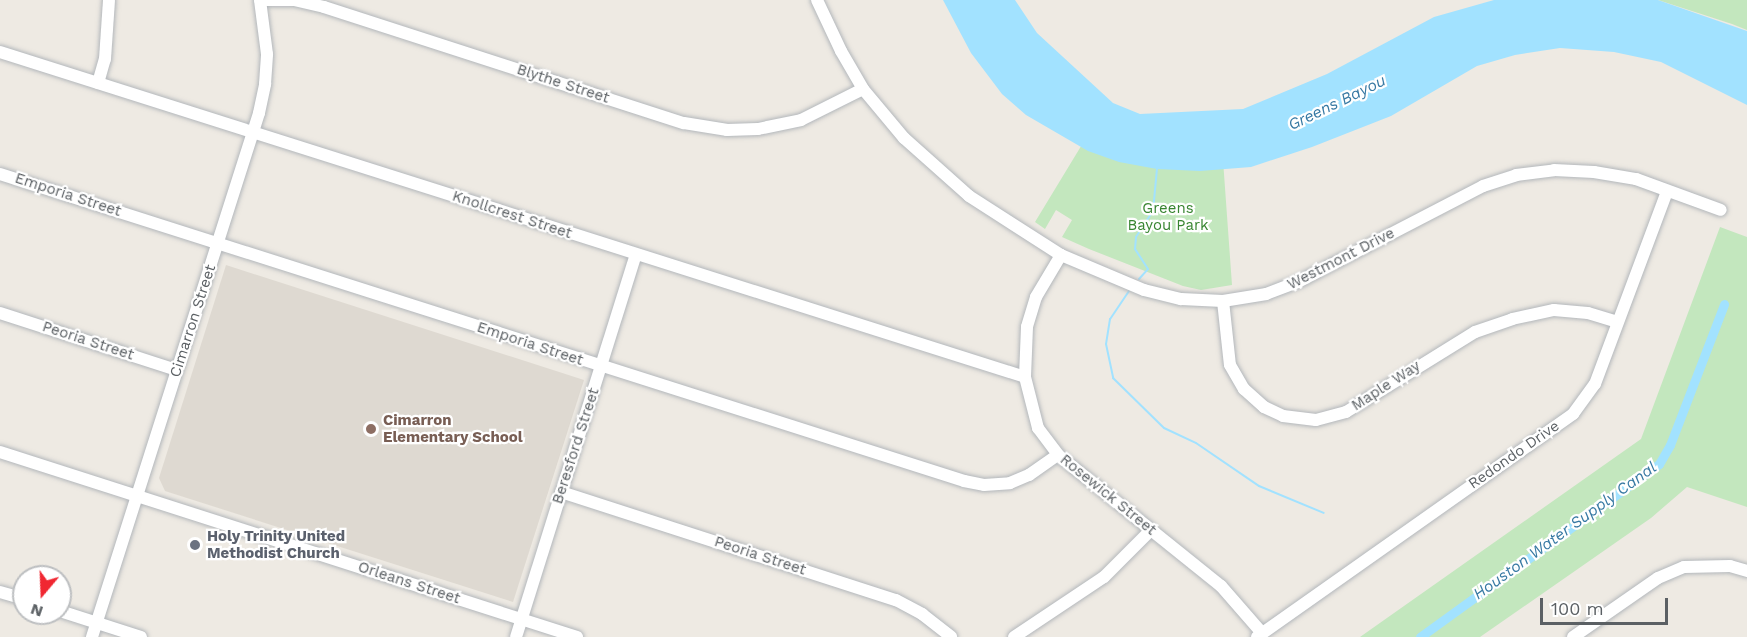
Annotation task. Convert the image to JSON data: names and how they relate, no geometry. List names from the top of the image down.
{
  "streets": {
    "street": [
      "Blythe Street",
      "Emporia Street",
      "Knollcrest Street",
      "Westmont Drive",
      "Cimarron Street",
      "Peoria Street",
      "Maple Way",
      "Beresford Street",
      "Redondo Drive",
      "Rosewick Street",
      "Orleans Street"
    ]
  },
  "crossings": [
    ["Blythe Street", "Westmont Drive"],
    ["Blythe Street", "Cimarron Street"],
    ["Emporia Street", "Cimarron Street"],
    ["Emporia Street", "Beresford Street"],
    ["Emporia Street", "Rosewick Street"],
    ["Knollcrest Street", "Cimarron Street"],
    ["Knollcrest Street", "Beresford Street"],
    ["Knollcrest Street", "Rosewick Street"],
    ["Westmont Drive", "Maple Way"],
    ["Westmont Drive", "Redondo Drive"],
    ["Westmont Drive", "Rosewick Street"],
    ["Cimarron Street", "Peoria Street"],
    ["Cimarron Street", "Orleans Street"],
    ["Peoria Street", "Beresford Street"],
    ["Maple Way", "Redondo Drive"],
    ["Beresford Street", "Orleans Street"],
    ["Redondo Drive", "Rosewick Street"]
  ],
  "water": ["Greens Bayou", "Houston Water Supply Canal"],
  "parks": ["Greens Bayou Park"],
  "places": ["Cimarron Elementary School", "Holy Trinity United Methodist Church"],
  "scale_bar": "100 m",
  "north": "bottom"
}
